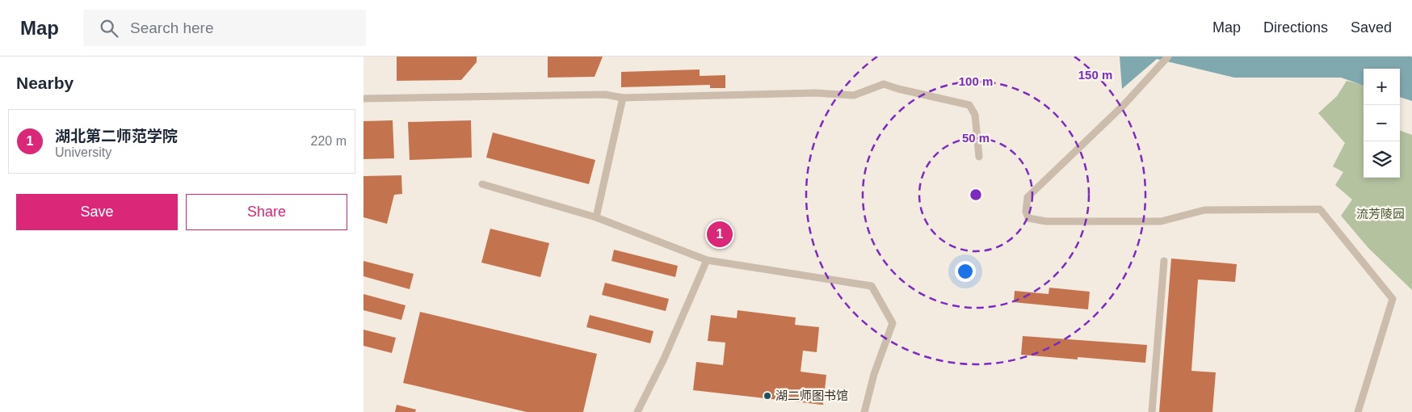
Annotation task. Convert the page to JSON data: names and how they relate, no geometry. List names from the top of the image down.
{
  "parks": ["流芳陵园"],
  "places": ["湖二师图书馆"],
  "page": {
    "header": "Map",
    "search": "Search here",
    "nav": ["Map", "Directions", "Saved"],
    "heading": "Nearby",
    "map_buttons": ["+", "−"],
    "list": [
      {
        "mark": "1",
        "name": "湖北第二师范学院",
        "note": "University",
        "value": "220 m"
      }
    ],
    "buttons": ["Save", "Share"],
    "pins": "1"
  },
  "rings": ["150 m", "100 m", "50 m"]
}
